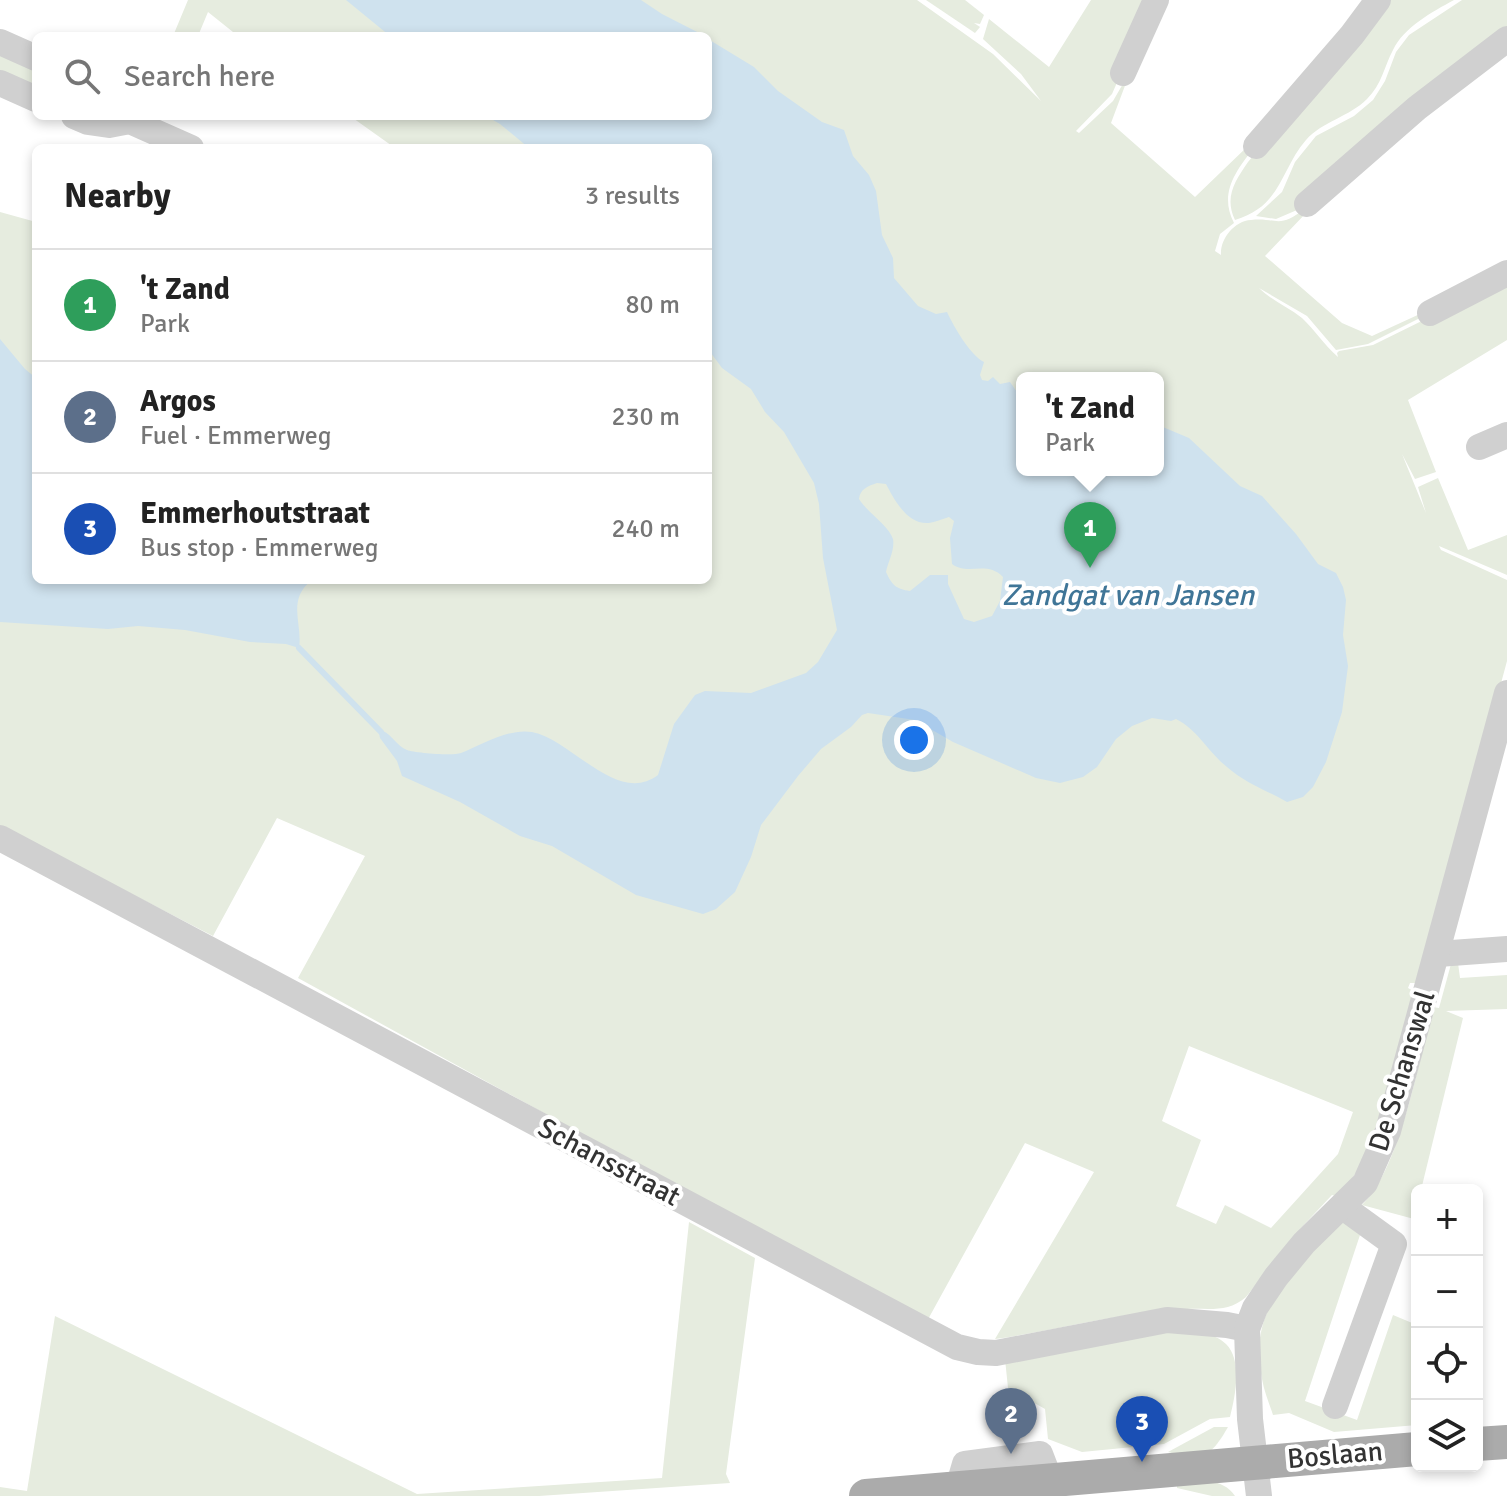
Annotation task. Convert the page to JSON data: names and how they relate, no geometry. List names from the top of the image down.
{
  "streets": {
    "main road": ["Boslaan"],
    "street": ["De Schanswal", "Schansstraat"]
  },
  "crossings": [
    ["De Schanswal", "Schansstraat"],
    ["De Schanswal", "Boslaan"]
  ],
  "water": ["Zandgat van Jansen"],
  "page": {
    "search": "Search here",
    "heading": ["Nearby", "3 results"],
    "list": [
      {
        "mark": "1",
        "name": "'t Zand",
        "note": "Park",
        "value": "80 m"
      },
      {
        "mark": "2",
        "name": "Argos",
        "note": "Fuel · Emmerweg",
        "value": "230 m"
      },
      {
        "mark": "3",
        "name": "Emmerhoutstraat",
        "note": "Bus stop · Emmerweg",
        "value": "240 m"
      }
    ],
    "popup": ["'t Zand", "Park"],
    "pins": ["1", "2", "3"],
    "map_buttons": ["+", "−"]
  }
}
